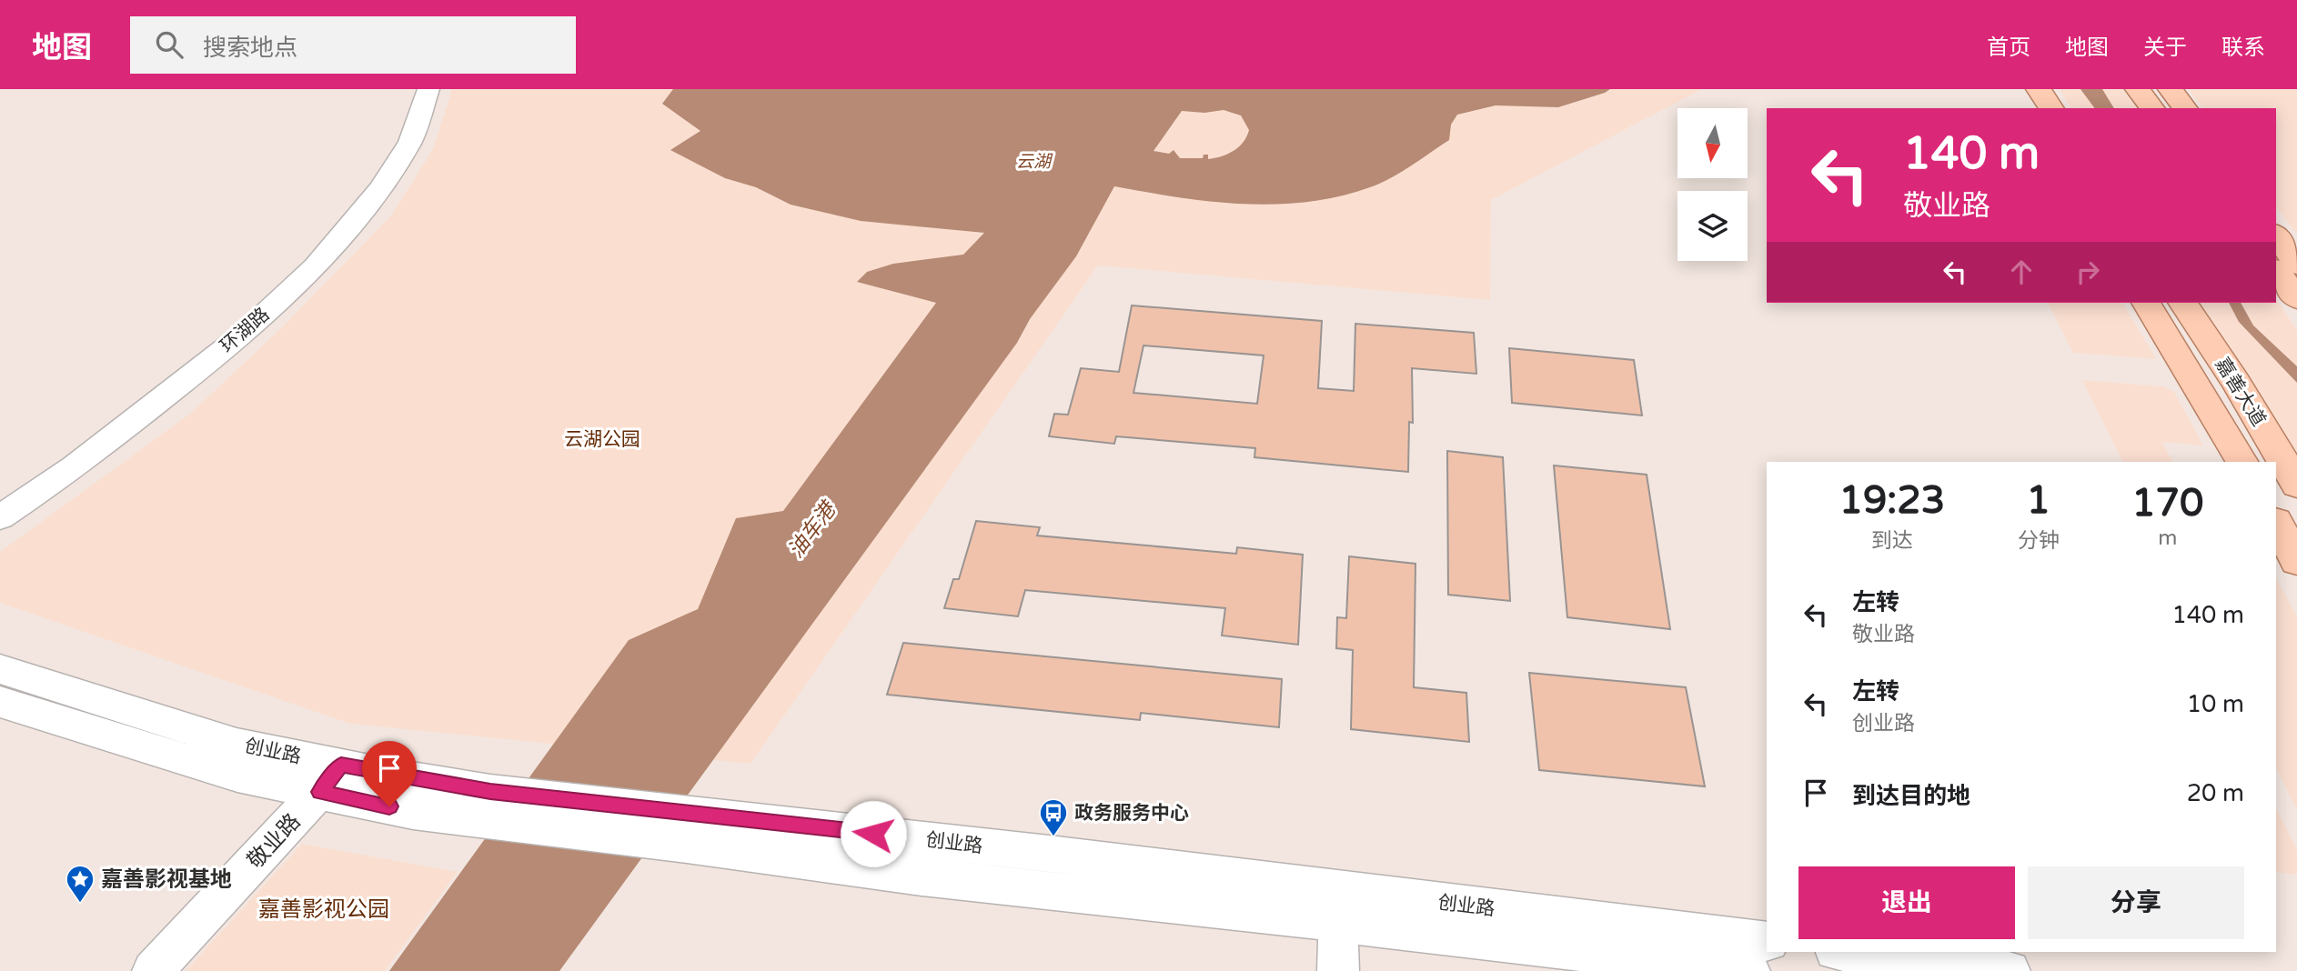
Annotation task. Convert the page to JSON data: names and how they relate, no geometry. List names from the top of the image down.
{
  "streets": {
    "main road": ["嘉善大道"],
    "street": ["环湖路", "创业路", "敬业路"]
  },
  "crossings": [
    ["创业路", "敬业路"]
  ],
  "water": ["云湖", "油车港"],
  "parks": ["云湖公园", "嘉善影视公园"],
  "places": {
    "bus stop": ["政务服务中心"],
    "place": ["嘉善影视基地"]
  },
  "north": "bottom",
  "page": {
    "header": "地图",
    "search": "搜索地点",
    "nav": [
      "首页",
      "地图",
      "关于",
      "联系"
    ],
    "turn": ["140 m", "敬业路"],
    "eta": [
      "19:23",
      "到达",
      "1",
      "分钟",
      "170",
      "m"
    ],
    "list": [
      {
        "name": "左转",
        "note": "敬业路",
        "value": "140 m"
      },
      {
        "name": "左转",
        "note": "创业路",
        "value": "10 m"
      },
      {
        "name": "到达目的地",
        "value": "20 m"
      }
    ],
    "buttons": ["退出", "分享"]
  }
}
